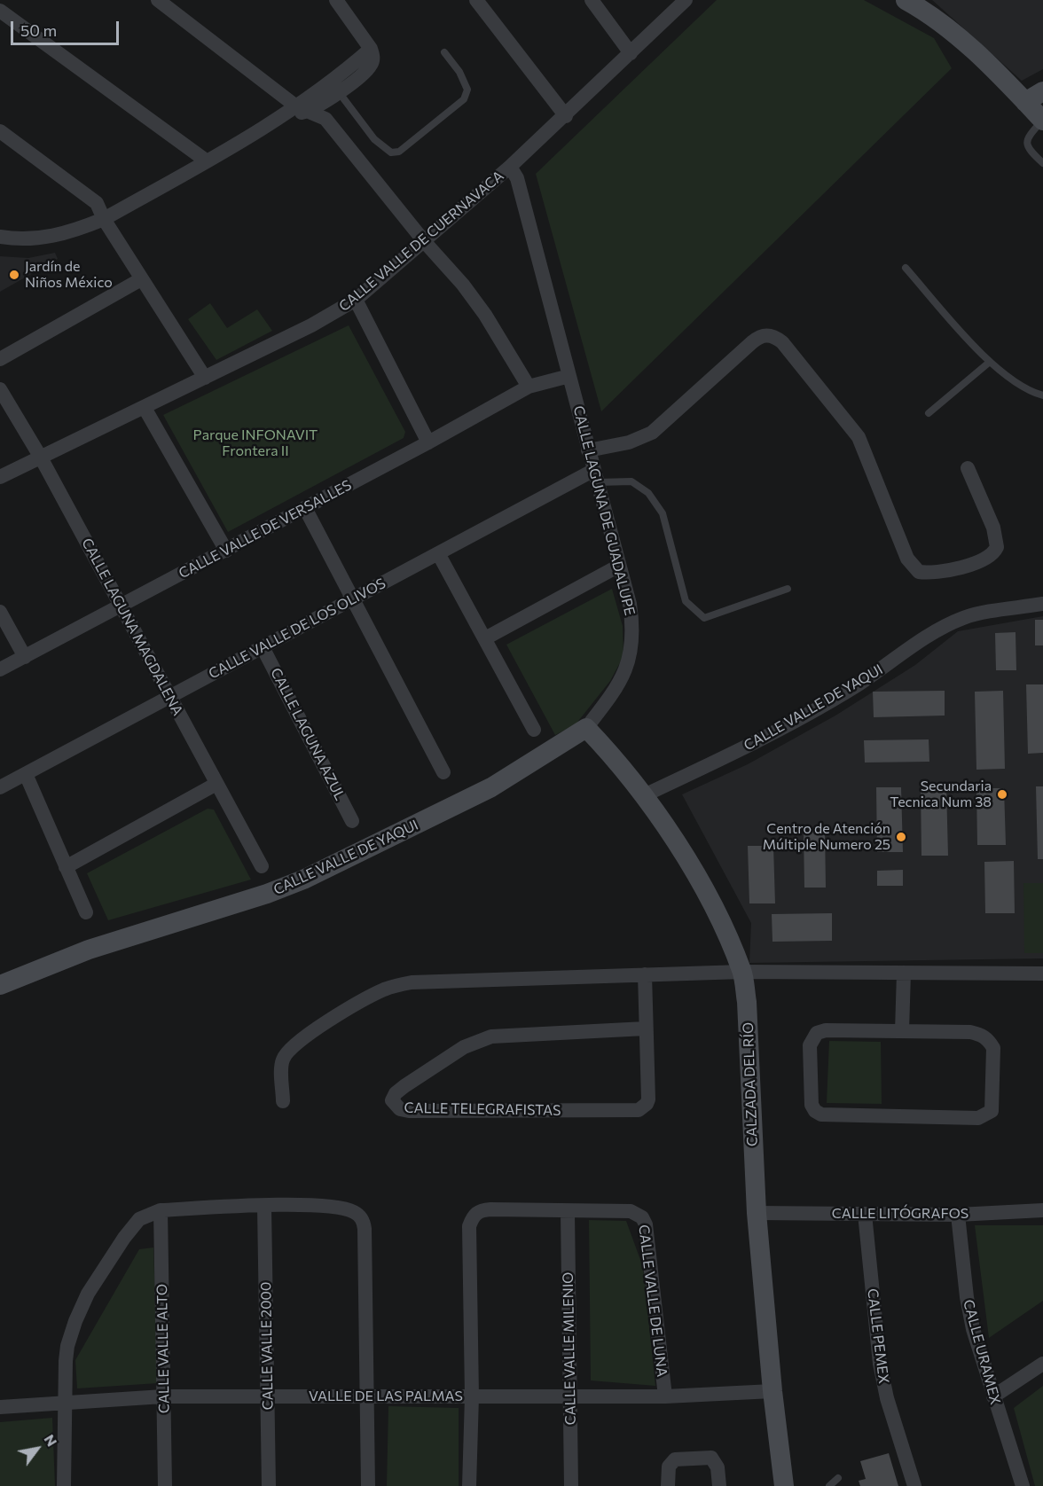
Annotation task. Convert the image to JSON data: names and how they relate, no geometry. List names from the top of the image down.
{
  "streets": {
    "street": [
      "CALLE VALLE DE CUERNAVACA",
      "CALLE LAGUNA DE GUADALUPE",
      "CALLE VALLE DE VERSALLES",
      "CALLE LAGUNA MAGDALENA",
      "CALLE VALLE DE LOS OLIVOS",
      "CALLE VALLE DE YAQUI",
      "CALLE LAGUNA AZUL",
      "CALZADA DEL RÍO",
      "CALLE TELEGRAFISTAS",
      "CALLE LITÓGRAFOS",
      "CALLE VALLE DE LUNA",
      "CALLE PEMEX",
      "CALLE VALLE 2000",
      "CALLE VALLE ALTO",
      "CALLE VALLE MILENIO",
      "CALLE URAMEX",
      "VALLE DE LAS PALMAS"
    ]
  },
  "crossings": [
    ["CALLE VALLE DE CUERNAVACA", "CALLE LAGUNA DE GUADALUPE"],
    ["CALLE VALLE DE CUERNAVACA", "CALLE LAGUNA MAGDALENA"],
    ["CALLE LAGUNA DE GUADALUPE", "CALLE VALLE DE LOS OLIVOS"],
    ["CALLE LAGUNA DE GUADALUPE", "CALLE VALLE DE YAQUI"],
    ["CALLE LAGUNA DE GUADALUPE", "CALZADA DEL RÍO"],
    ["CALLE VALLE DE VERSALLES", "CALLE LAGUNA MAGDALENA"],
    ["CALLE LAGUNA MAGDALENA", "CALLE VALLE DE LOS OLIVOS"],
    ["CALLE VALLE DE LOS OLIVOS", "CALLE LAGUNA AZUL"],
    ["CALLE VALLE DE YAQUI", "CALZADA DEL RÍO"],
    ["CALZADA DEL RÍO", "CALLE LITÓGRAFOS"],
    ["CALZADA DEL RÍO", "VALLE DE LAS PALMAS"],
    ["CALLE LITÓGRAFOS", "CALLE PEMEX"],
    ["CALLE LITÓGRAFOS", "CALLE URAMEX"],
    ["CALLE VALLE DE LUNA", "CALLE VALLE MILENIO"],
    ["CALLE VALLE DE LUNA", "VALLE DE LAS PALMAS"],
    ["CALLE VALLE 2000", "VALLE DE LAS PALMAS"],
    ["CALLE VALLE ALTO", "VALLE DE LAS PALMAS"],
    ["CALLE VALLE MILENIO", "VALLE DE LAS PALMAS"]
  ],
  "parks": ["Parque INFONAVIT Frontera II"],
  "places": ["Jardín de Niños México", "Secundaria Tecnica Num 38", "Centro de Atención Múltiple Numero 25"],
  "scale_bar": "50 m",
  "north": "top right"
}
